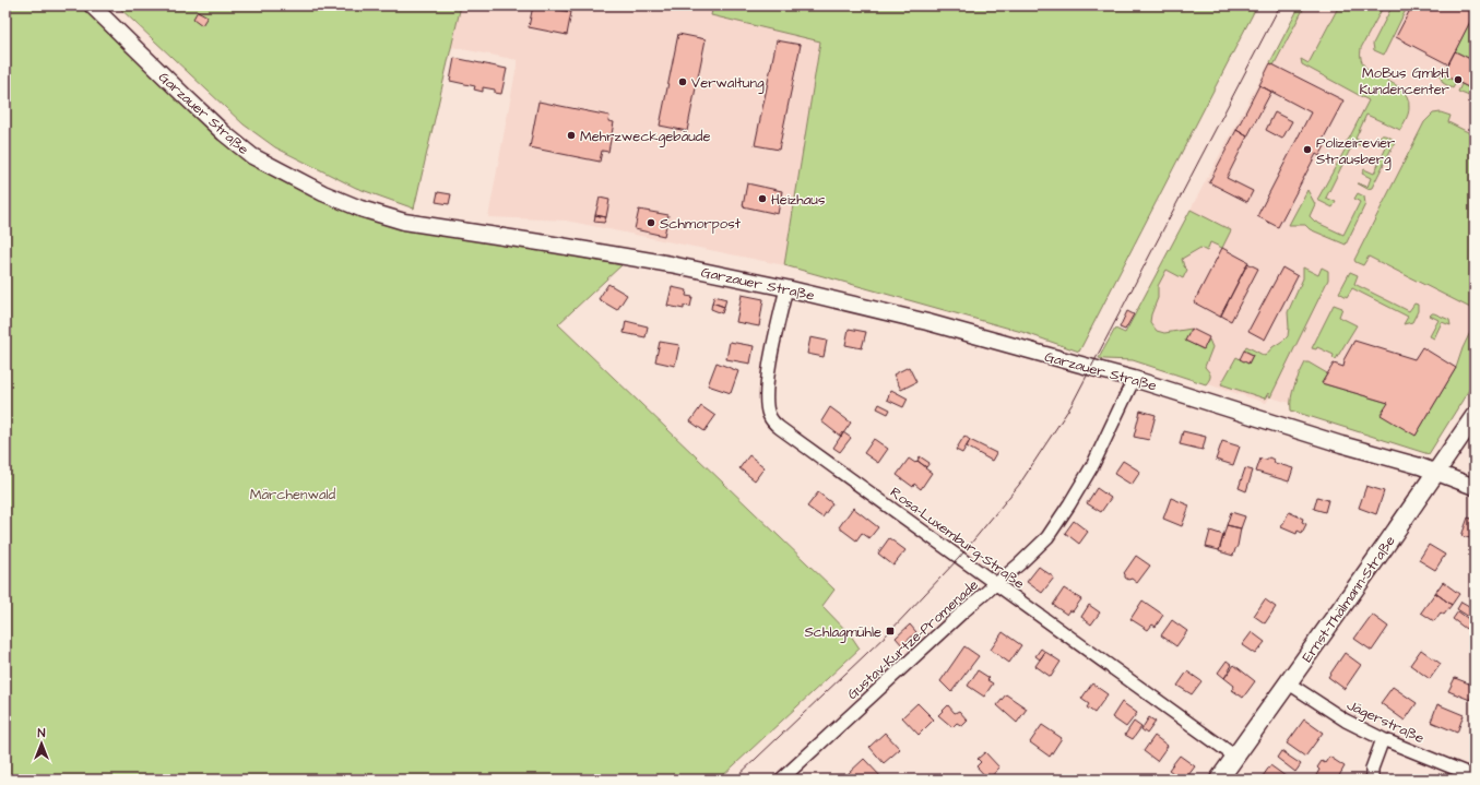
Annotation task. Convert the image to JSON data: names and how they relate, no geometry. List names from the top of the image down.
{
  "streets": {
    "main road": ["Ernst-Thälmann-Straße"],
    "street": [
      "Garzauer Straße",
      "Rosa-Luxemburg-Straße",
      "Gustav-Kurtze-Promenade",
      "Jägerstraße"
    ]
  },
  "crossings": [
    ["Garzauer Straße", "Rosa-Luxemburg-Straße"],
    ["Garzauer Straße", "Ernst-Thälmann-Straße"],
    ["Garzauer Straße", "Gustav-Kurtze-Promenade"],
    ["Rosa-Luxemburg-Straße", "Ernst-Thälmann-Straße"],
    ["Rosa-Luxemburg-Straße", "Gustav-Kurtze-Promenade"],
    ["Ernst-Thälmann-Straße", "Jägerstraße"]
  ],
  "parks": ["Märchenwald"],
  "places": {
    "other": [
      "MoBus GmbH Kundencenter",
      "Verwaltung",
      "Mehrzweckgebäude",
      "Polizeirevier Strausberg",
      "Heizhaus",
      "Schmorpost"
    ],
    "transit": ["Schlagmühle"]
  },
  "north": "top"
}
